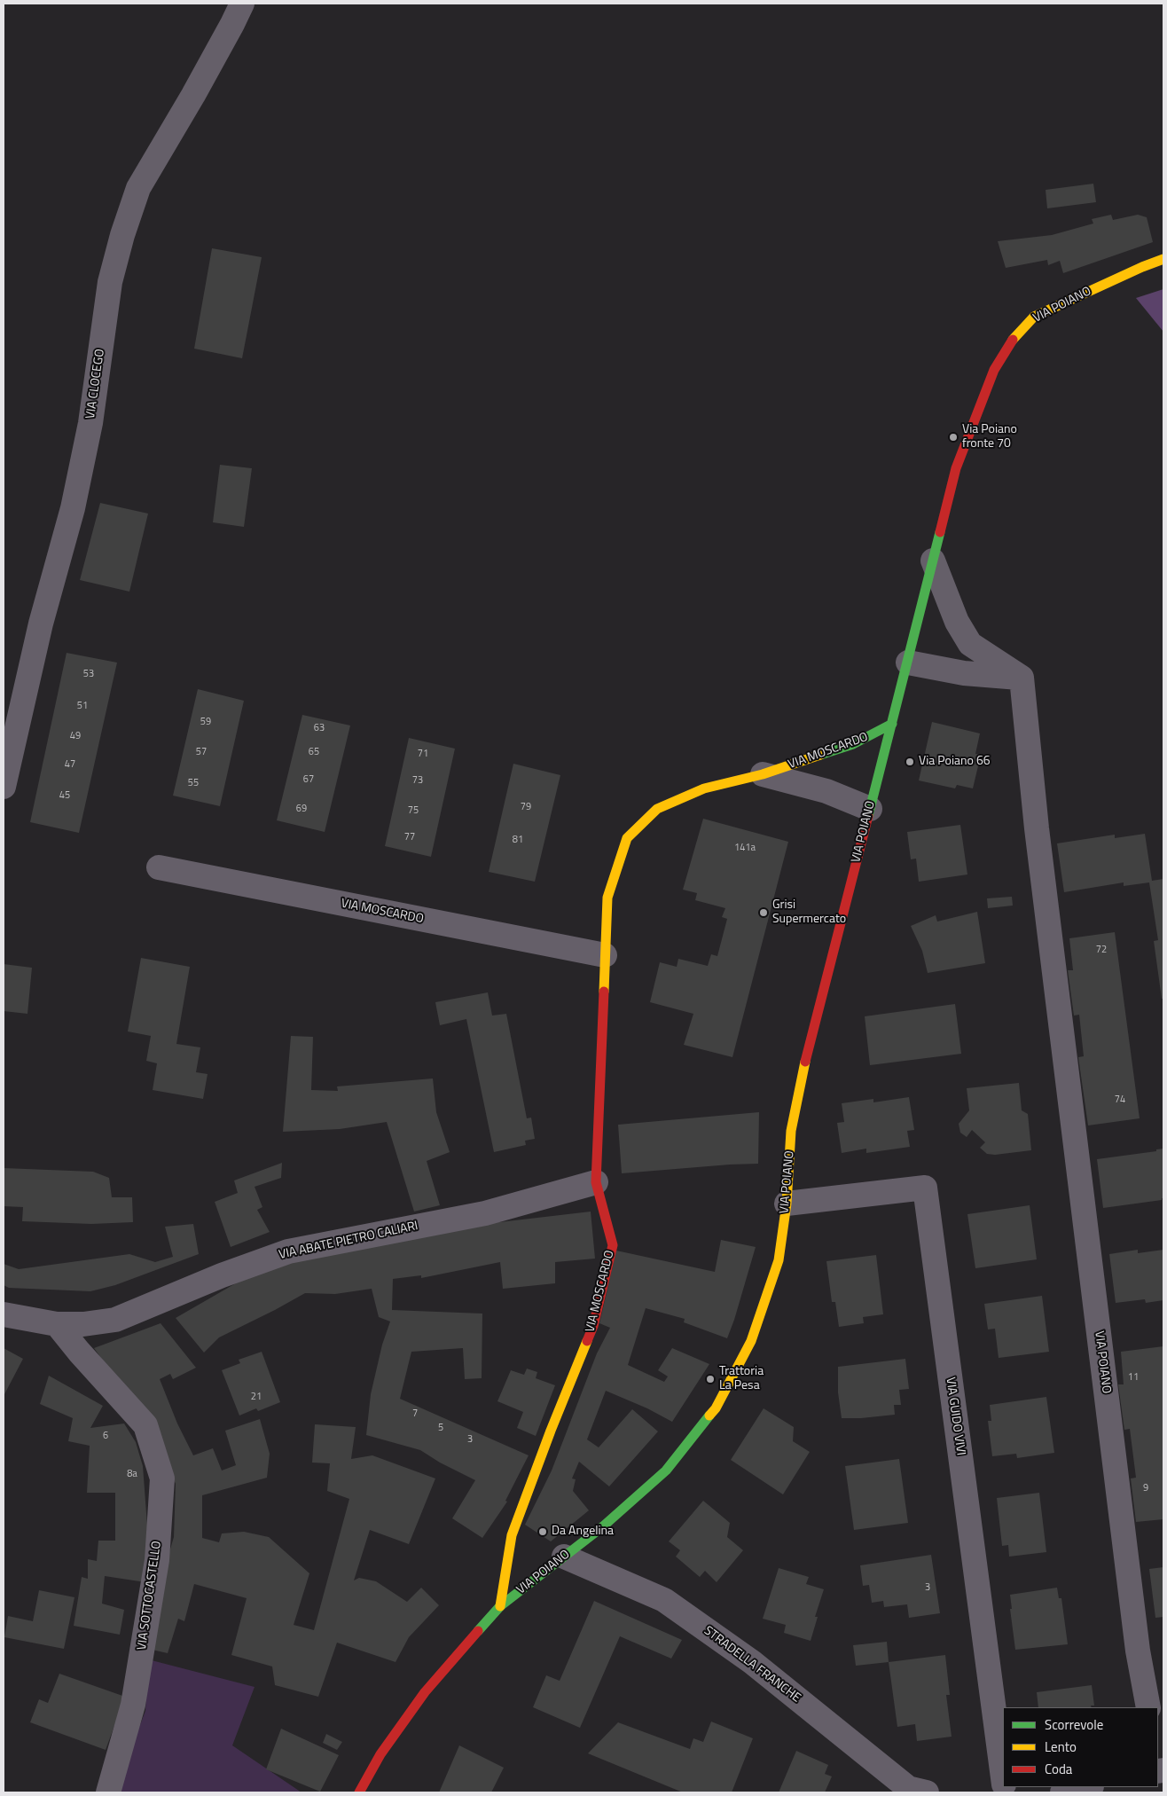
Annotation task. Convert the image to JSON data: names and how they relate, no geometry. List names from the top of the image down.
{
  "streets": {
    "street": [
      "VIA POIANO",
      "VIA CLOCEGO",
      "VIA MOSCARDO",
      "VIA ABATE PIETRO CALIARI",
      "VIA GUIDO VIVI",
      "VIA SOTTOCASTELLO",
      "STRADELLA FRANCHE"
    ]
  },
  "crossings": [
    ["VIA POIANO", "VIA MOSCARDO"],
    ["VIA POIANO", "VIA GUIDO VIVI"],
    ["VIA POIANO", "STRADELLA FRANCHE"],
    ["VIA MOSCARDO", "VIA ABATE PIETRO CALIARI"],
    ["VIA ABATE PIETRO CALIARI", "VIA SOTTOCASTELLO"]
  ],
  "places": [
    "Via Poiano fronte 70",
    "Via Poiano 66",
    "Grisi Supermercato",
    "Trattoria La Pesa",
    "Da Angelina"
  ],
  "house_numbers": [
    "53",
    "51",
    "59",
    "63",
    "49",
    "57",
    "65",
    "71",
    "47",
    "67",
    "73",
    "55",
    "45",
    "79",
    "69",
    "75",
    "77",
    "81",
    "141a",
    "72",
    "74",
    "11",
    "21",
    "7",
    "5",
    "6",
    "3",
    "8a",
    "9",
    "3"
  ],
  "legend": ["Scorrevole", "Lento", "Coda"]
}
